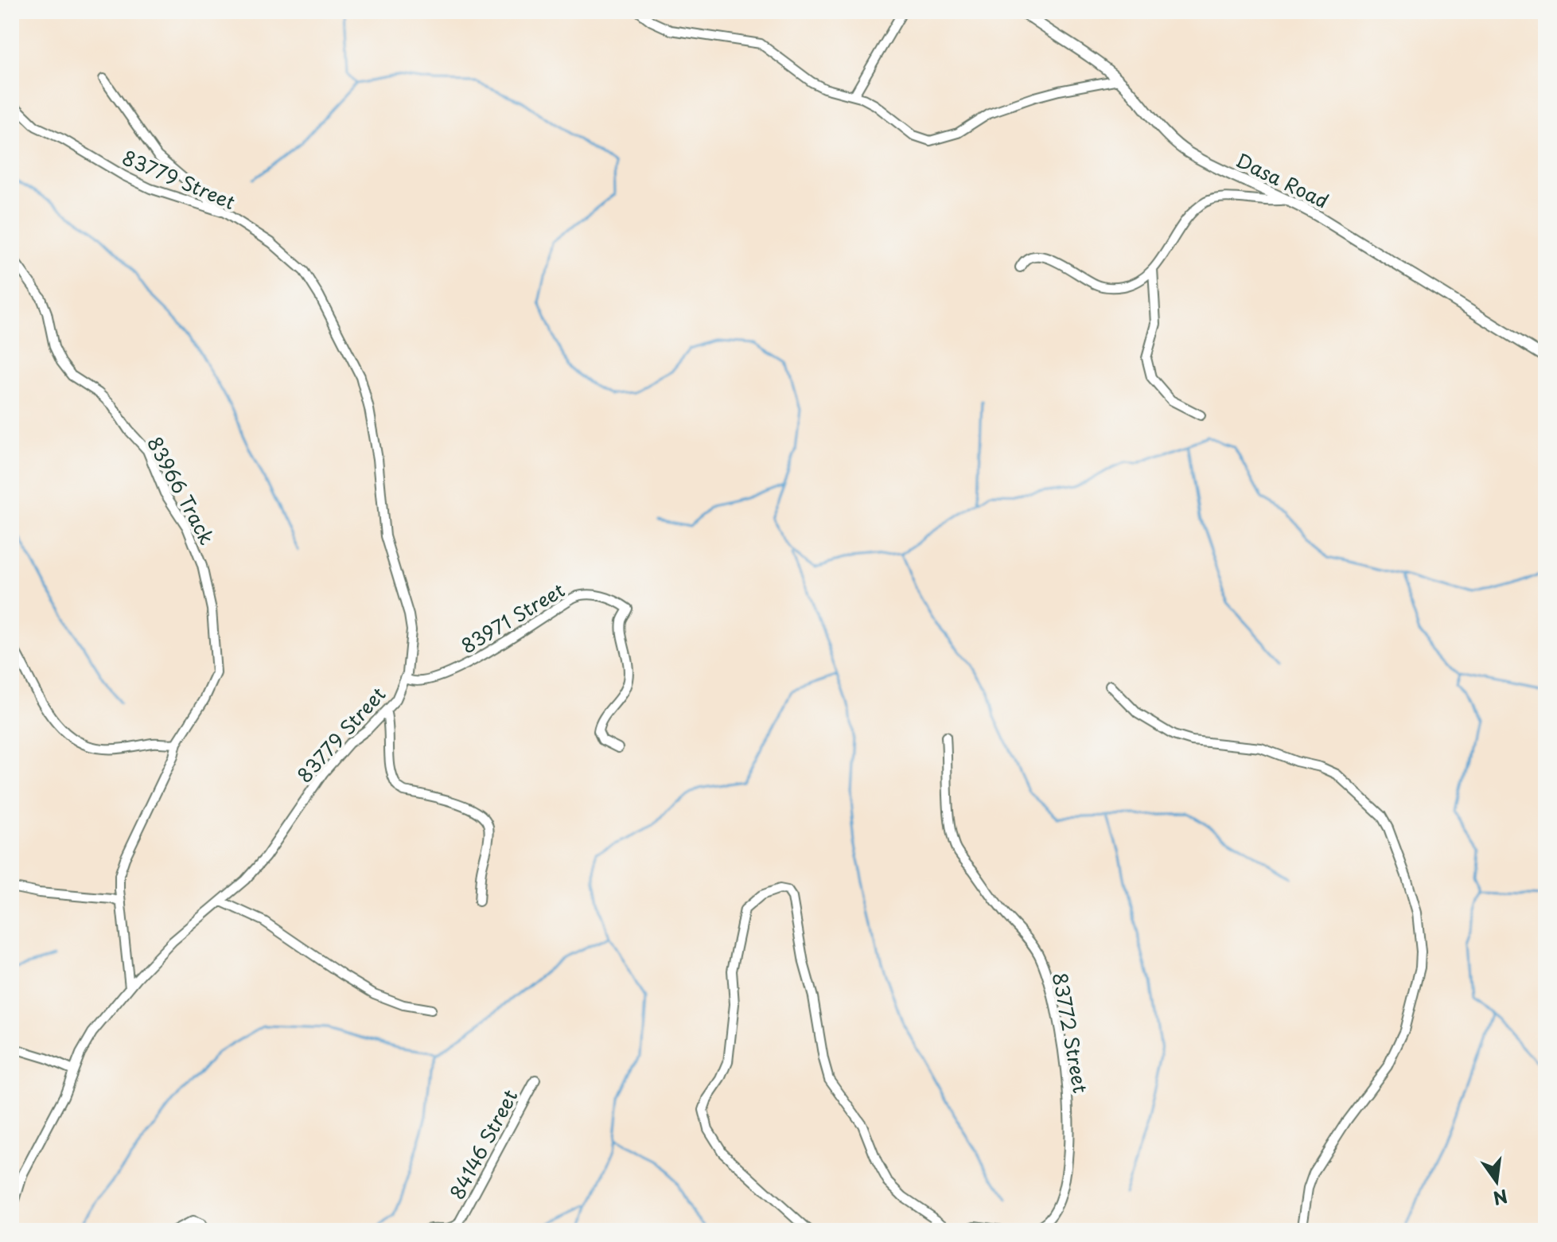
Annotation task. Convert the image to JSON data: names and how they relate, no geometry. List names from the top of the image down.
{
  "streets": {
    "street": [
      "83779 Street",
      "Dasa Road",
      "83966 Track",
      "83971 Street",
      "83772 Street",
      "84146 Street"
    ]
  },
  "crossings": [
    ["83779 Street", "83966 Track"],
    ["83779 Street", "83971 Street"]
  ],
  "north": "bottom"
}
